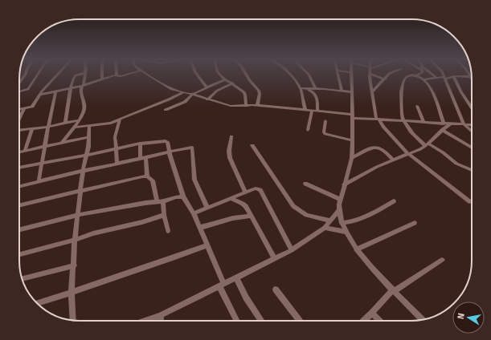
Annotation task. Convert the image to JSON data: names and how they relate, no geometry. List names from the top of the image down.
{
  "north": "left"
}
